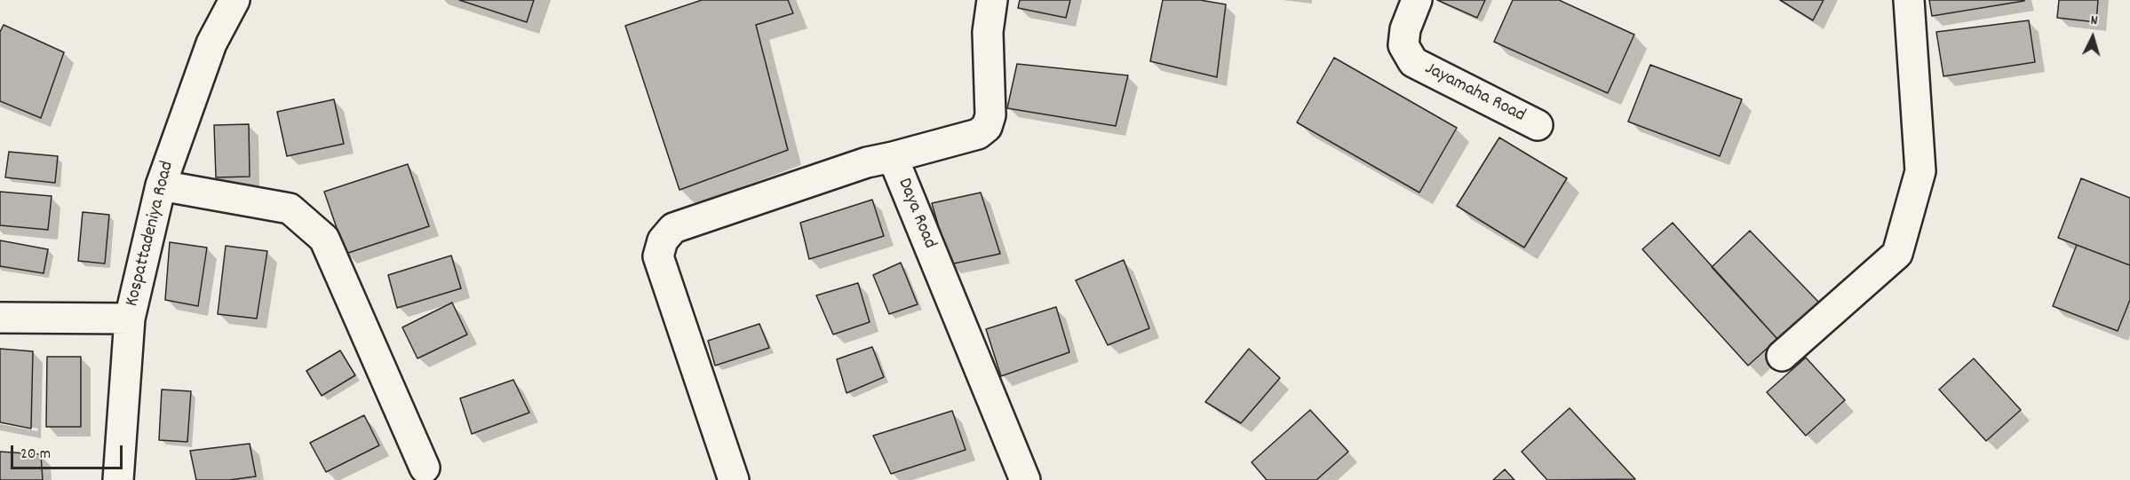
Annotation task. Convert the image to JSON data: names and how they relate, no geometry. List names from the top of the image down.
{
  "streets": {
    "street": ["Jayamaha Road", "Daya Road", "Kospattadeniya Road"]
  },
  "scale_bar": "20 m",
  "north": "top"
}
